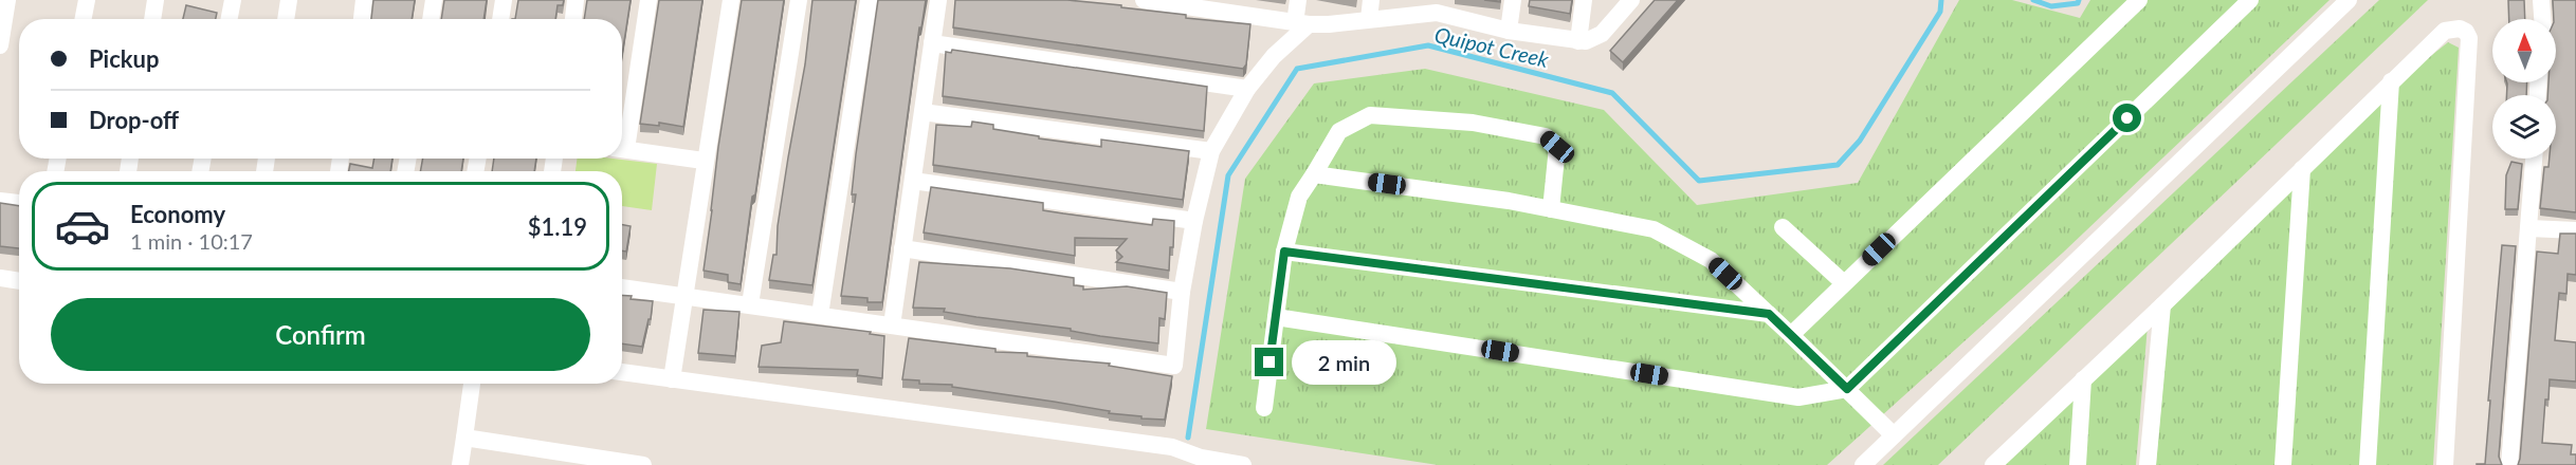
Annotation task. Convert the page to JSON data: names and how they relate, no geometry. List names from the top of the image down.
{
  "water": ["Quipot Creek"],
  "north": "top",
  "page": {
    "banner": ["Pickup", "Drop-off"],
    "list": [
      {
        "name": "Economy",
        "note": "1 min · 10:17",
        "value": "$1.19"
      }
    ],
    "buttons": "Confirm",
    "bubble": "2 min"
  }
}
